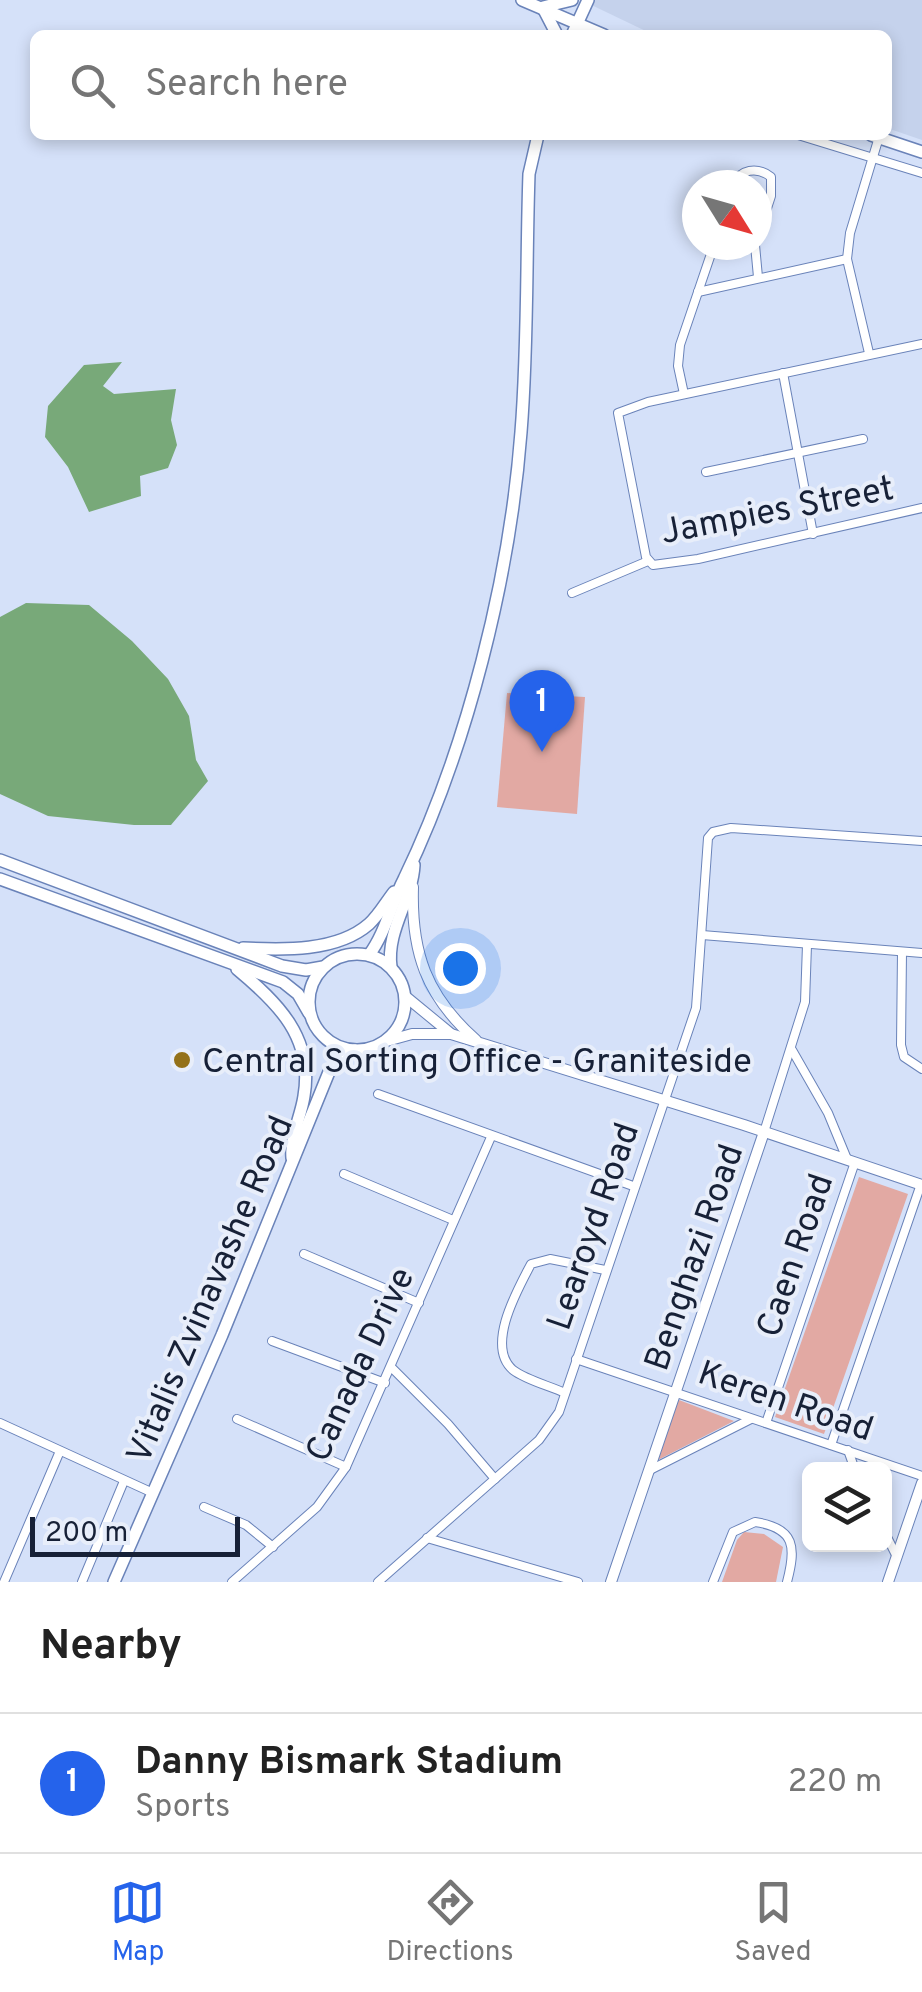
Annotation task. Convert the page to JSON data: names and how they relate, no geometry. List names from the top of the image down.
{
  "streets": {
    "main road": ["Vitalis Zvinavashe Road"],
    "street": [
      "Jampies Street",
      "Learoyd Road",
      "Caen Road",
      "Benghazi Road",
      "Canada Drive",
      "Keren Road"
    ]
  },
  "crossings": [
    ["Learoyd Road", "Keren Road"],
    ["Caen Road", "Keren Road"],
    ["Benghazi Road", "Keren Road"]
  ],
  "places": ["Central Sorting Office - Graniteside"],
  "scale_bar": "200 m",
  "north": "bottom right",
  "page": {
    "search": "Search here",
    "pins": "1",
    "scale": "200 m",
    "heading": "Nearby",
    "list": [
      {
        "mark": "1",
        "name": "Danny Bismark Stadium",
        "note": "Sports",
        "value": "220 m"
      }
    ],
    "nav": ["Map", "Directions", "Saved"]
  }
}
